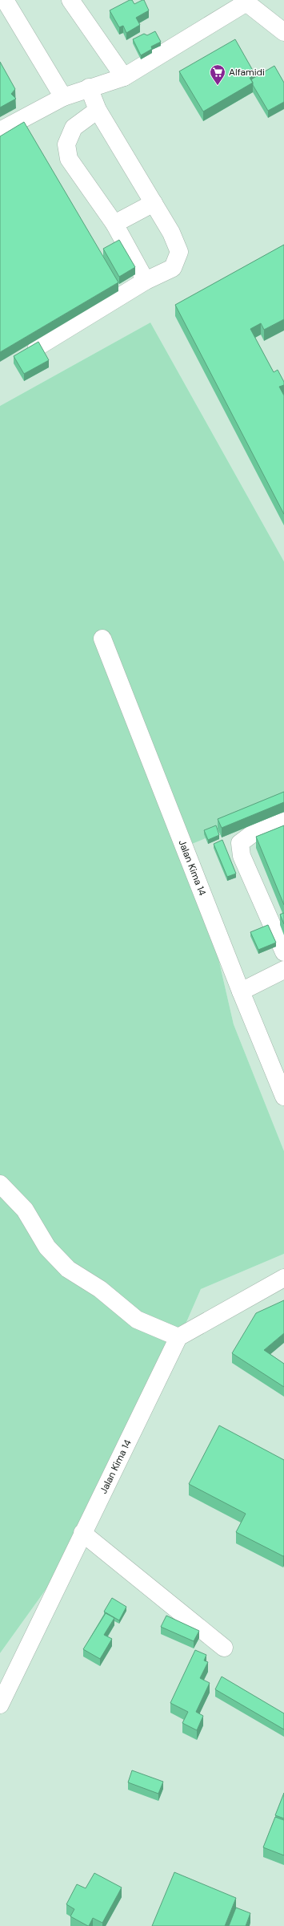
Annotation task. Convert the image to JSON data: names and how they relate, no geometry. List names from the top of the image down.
{
  "streets": {
    "street": ["Jalan Kima 14"]
  },
  "places": {
    "supermarket": ["Alfamidi"]
  }
}
